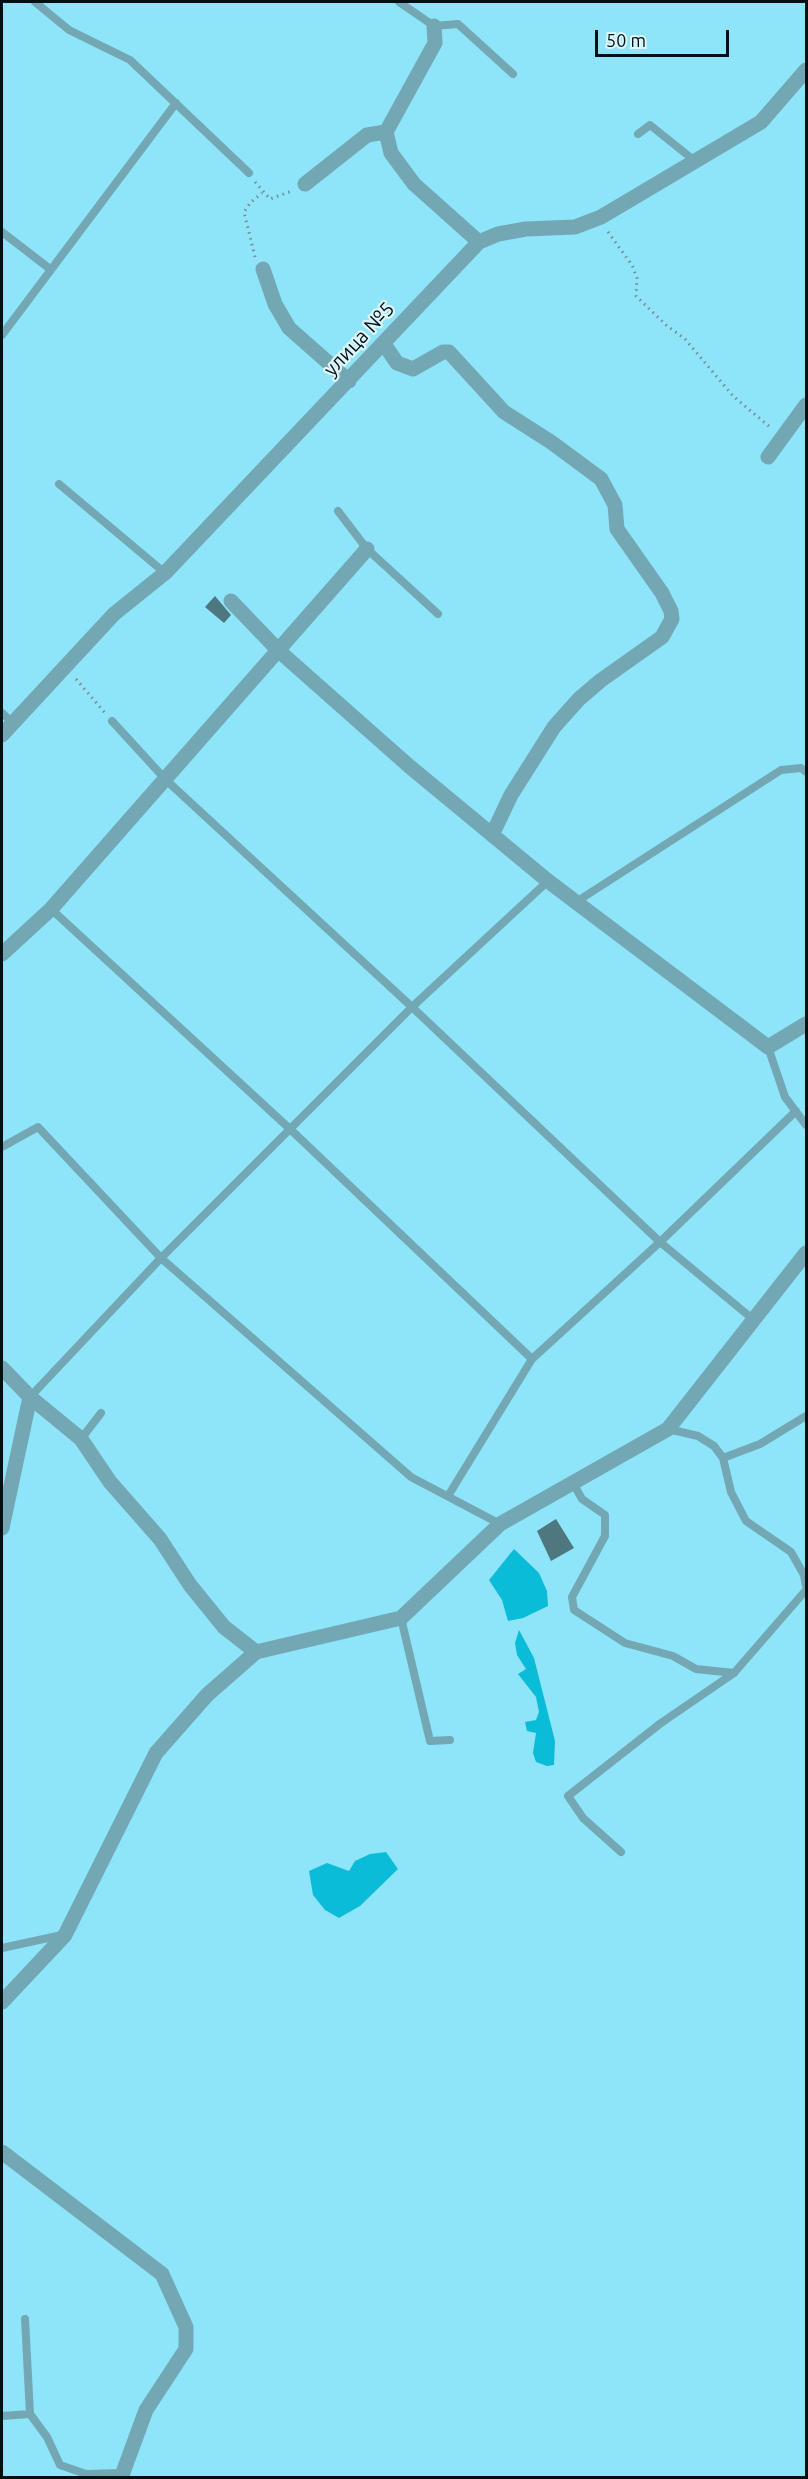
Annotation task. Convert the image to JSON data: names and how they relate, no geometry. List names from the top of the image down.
{
  "streets": {
    "street": ["улица №5"]
  },
  "scale_bar": "50 m"
}
